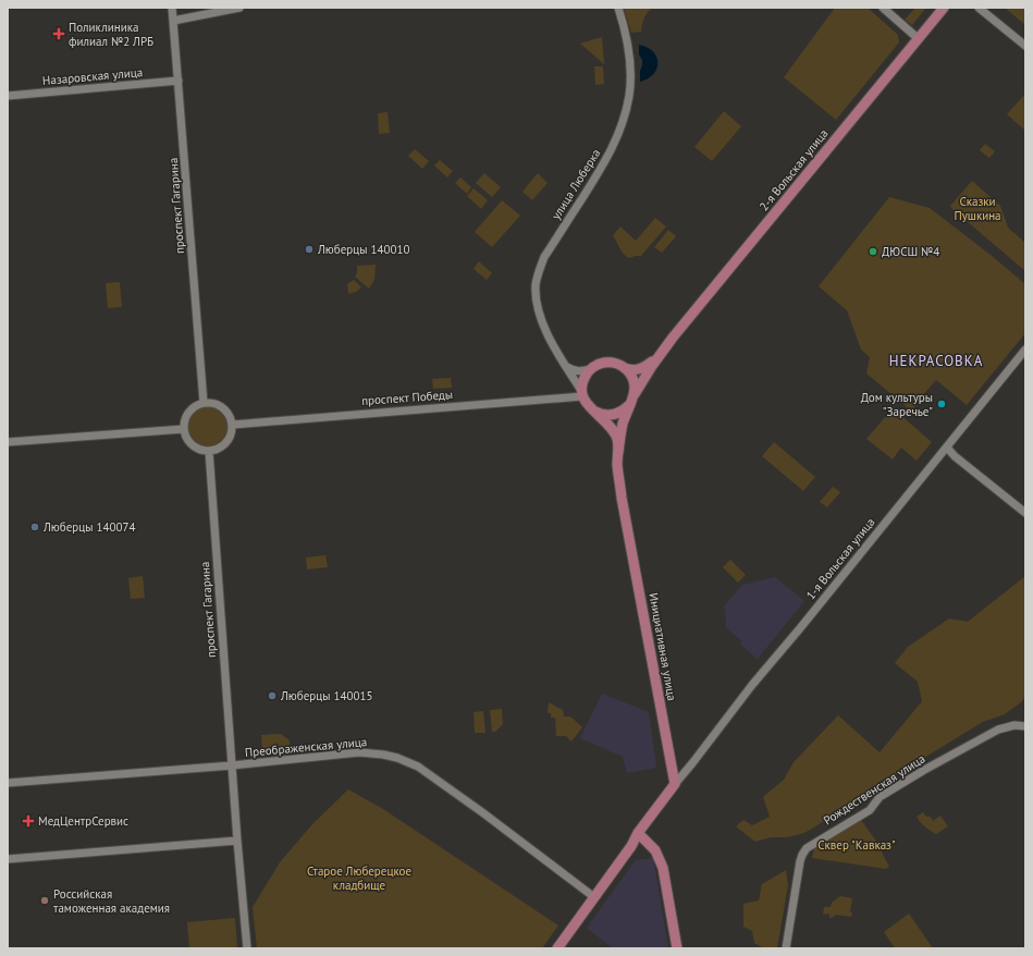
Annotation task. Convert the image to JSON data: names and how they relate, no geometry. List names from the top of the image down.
{
  "streets": {
    "main road": ["2-я Вольская улица", "Инициативная улица"],
    "street": [
      "Назаровская улица",
      "улица Люберка",
      "проспект Гагарина",
      "проспект Победы",
      "1-я Вольская улица",
      "Преображенская улица",
      "Рождественская улица"
    ]
  },
  "crossings": [
    ["Назаровская улица", "проспект Гагарина"],
    ["2-я Вольская улица", "улица Люберка"],
    ["2-я Вольская улица", "проспект Победы"],
    ["2-я Вольская улица", "Инициативная улица"],
    ["улица Люберка", "проспект Победы"],
    ["улица Люберка", "Инициативная улица"],
    ["проспект Гагарина", "проспект Победы"],
    ["проспект Гагарина", "Преображенская улица"],
    ["проспект Победы", "Инициативная улица"],
    ["1-я Вольская улица", "Инициативная улица"]
  ],
  "districts": ["НЕКРАСОВКА"],
  "parks": ["Сказки Пушкина", "Сквер \"Кавказ\"", "Старое Люберецкое кладбище"],
  "places": {
    "health": ["Поликлиника филиал №2 ЛРБ", "МедЦентрСервис"],
    "other": [
      "Люберцы 140010",
      "ДЮСШ №4",
      "Дом культуры \"Заречье\"",
      "Люберцы 140074",
      "Люберцы 140015",
      "Российская таможенная академия"
    ]
  }
}
